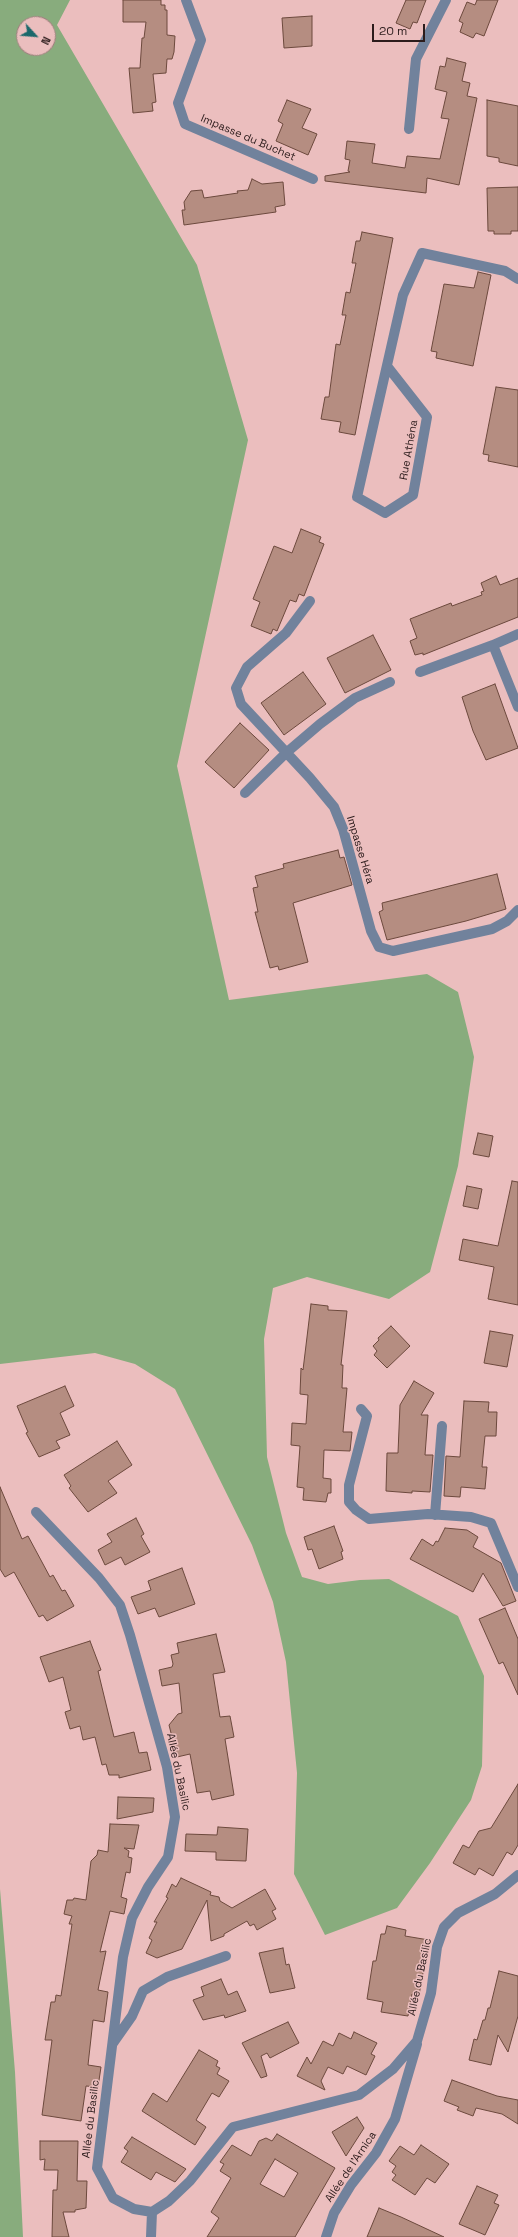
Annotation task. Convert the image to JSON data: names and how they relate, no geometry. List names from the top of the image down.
{
  "streets": {
    "street": [
      "Impasse du Buchet",
      "Rue Athéna",
      "Impasse Héra",
      "Allée du Basilic",
      "Allée de l'Arnica"
    ]
  },
  "crossings": [
    ["Allée du Basilic", "Allée de l'Arnica"]
  ],
  "scale_bar": "20 m",
  "north": "bottom right"
}
